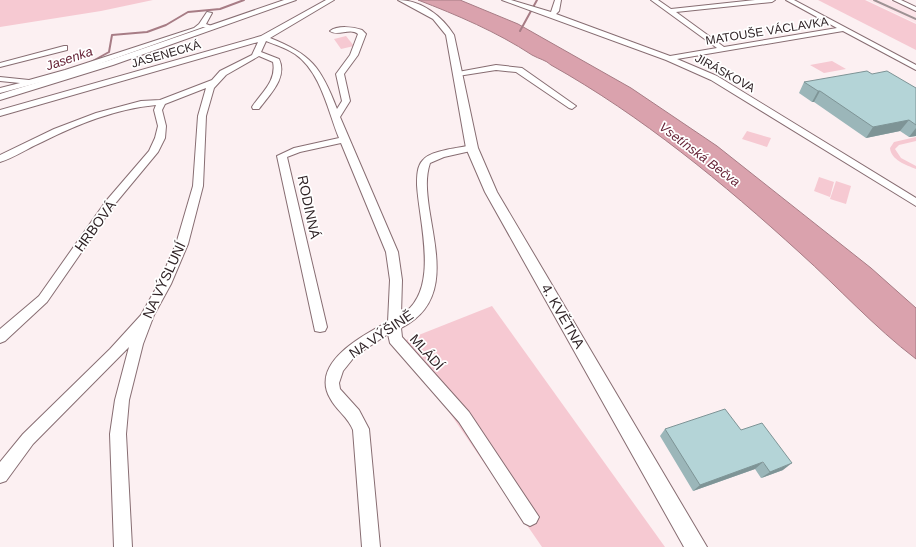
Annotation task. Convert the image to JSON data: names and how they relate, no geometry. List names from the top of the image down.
{
  "streets": {
    "street": [
      "MATOUŠE VÁCLAVKA",
      "JASENECKÁ",
      "JIRÁSKOVA",
      "RODINNÁ",
      "HRBOVÁ",
      "NA VÝSLUNÍ",
      "4. KVĚTNA",
      "NA VÝŠINĚ",
      "MLÁDÍ"
    ]
  },
  "crossings": [
    ["MATOUŠE VÁCLAVKA", "JIRÁSKOVA"],
    ["JASENECKÁ", "MLÁDÍ"],
    ["RODINNÁ", "MLÁDÍ"],
    ["4. KVĚTNA", "NA VÝŠINĚ"],
    ["NA VÝŠINĚ", "MLÁDÍ"]
  ],
  "water": ["Jasenka", "Vsetínská Bečva"]
}
